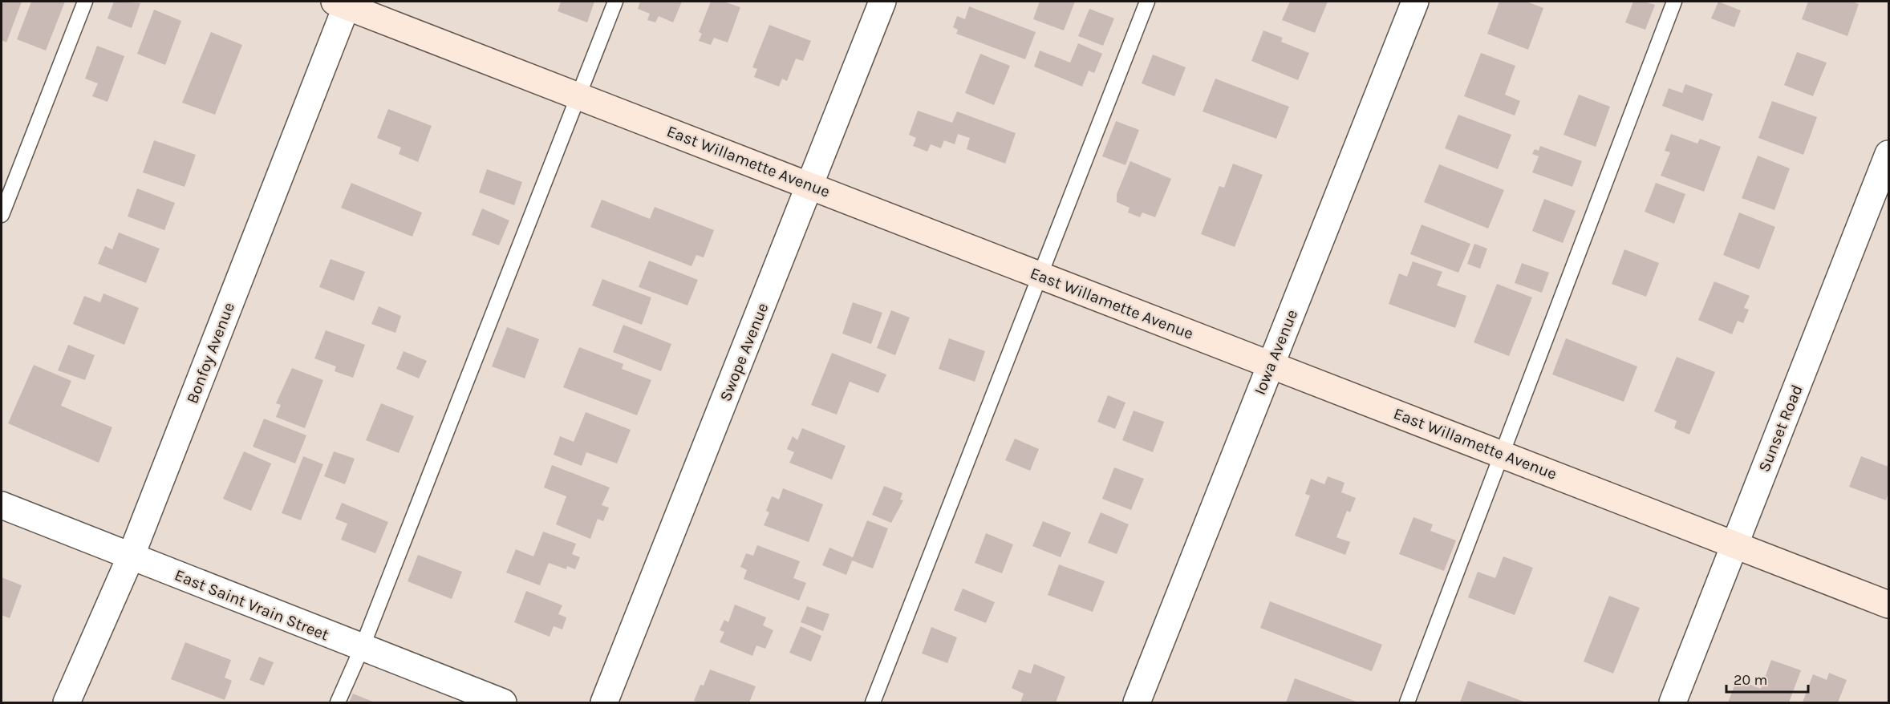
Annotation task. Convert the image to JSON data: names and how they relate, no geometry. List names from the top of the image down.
{
  "streets": {
    "street": [
      "East Willamette Avenue",
      "Swope Avenue",
      "Iowa Avenue",
      "Bonfoy Avenue",
      "Sunset Road",
      "East Saint Vrain Street"
    ]
  },
  "crossings": [
    ["East Willamette Avenue", "Swope Avenue"],
    ["East Willamette Avenue", "Iowa Avenue"],
    ["East Willamette Avenue", "Bonfoy Avenue"],
    ["East Willamette Avenue", "Sunset Road"],
    ["Bonfoy Avenue", "East Saint Vrain Street"]
  ],
  "scale_bar": "20 m"
}
